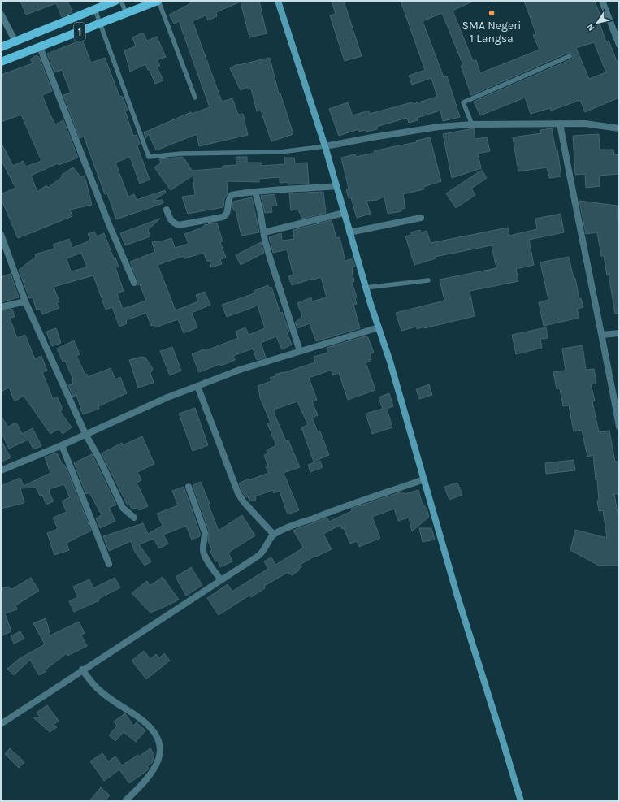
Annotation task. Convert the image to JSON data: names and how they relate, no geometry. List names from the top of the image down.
{
  "streets": {
    "main road": ["1"]
  },
  "places": ["SMA Negeri 1 Langsa"],
  "north": "bottom left"
}
